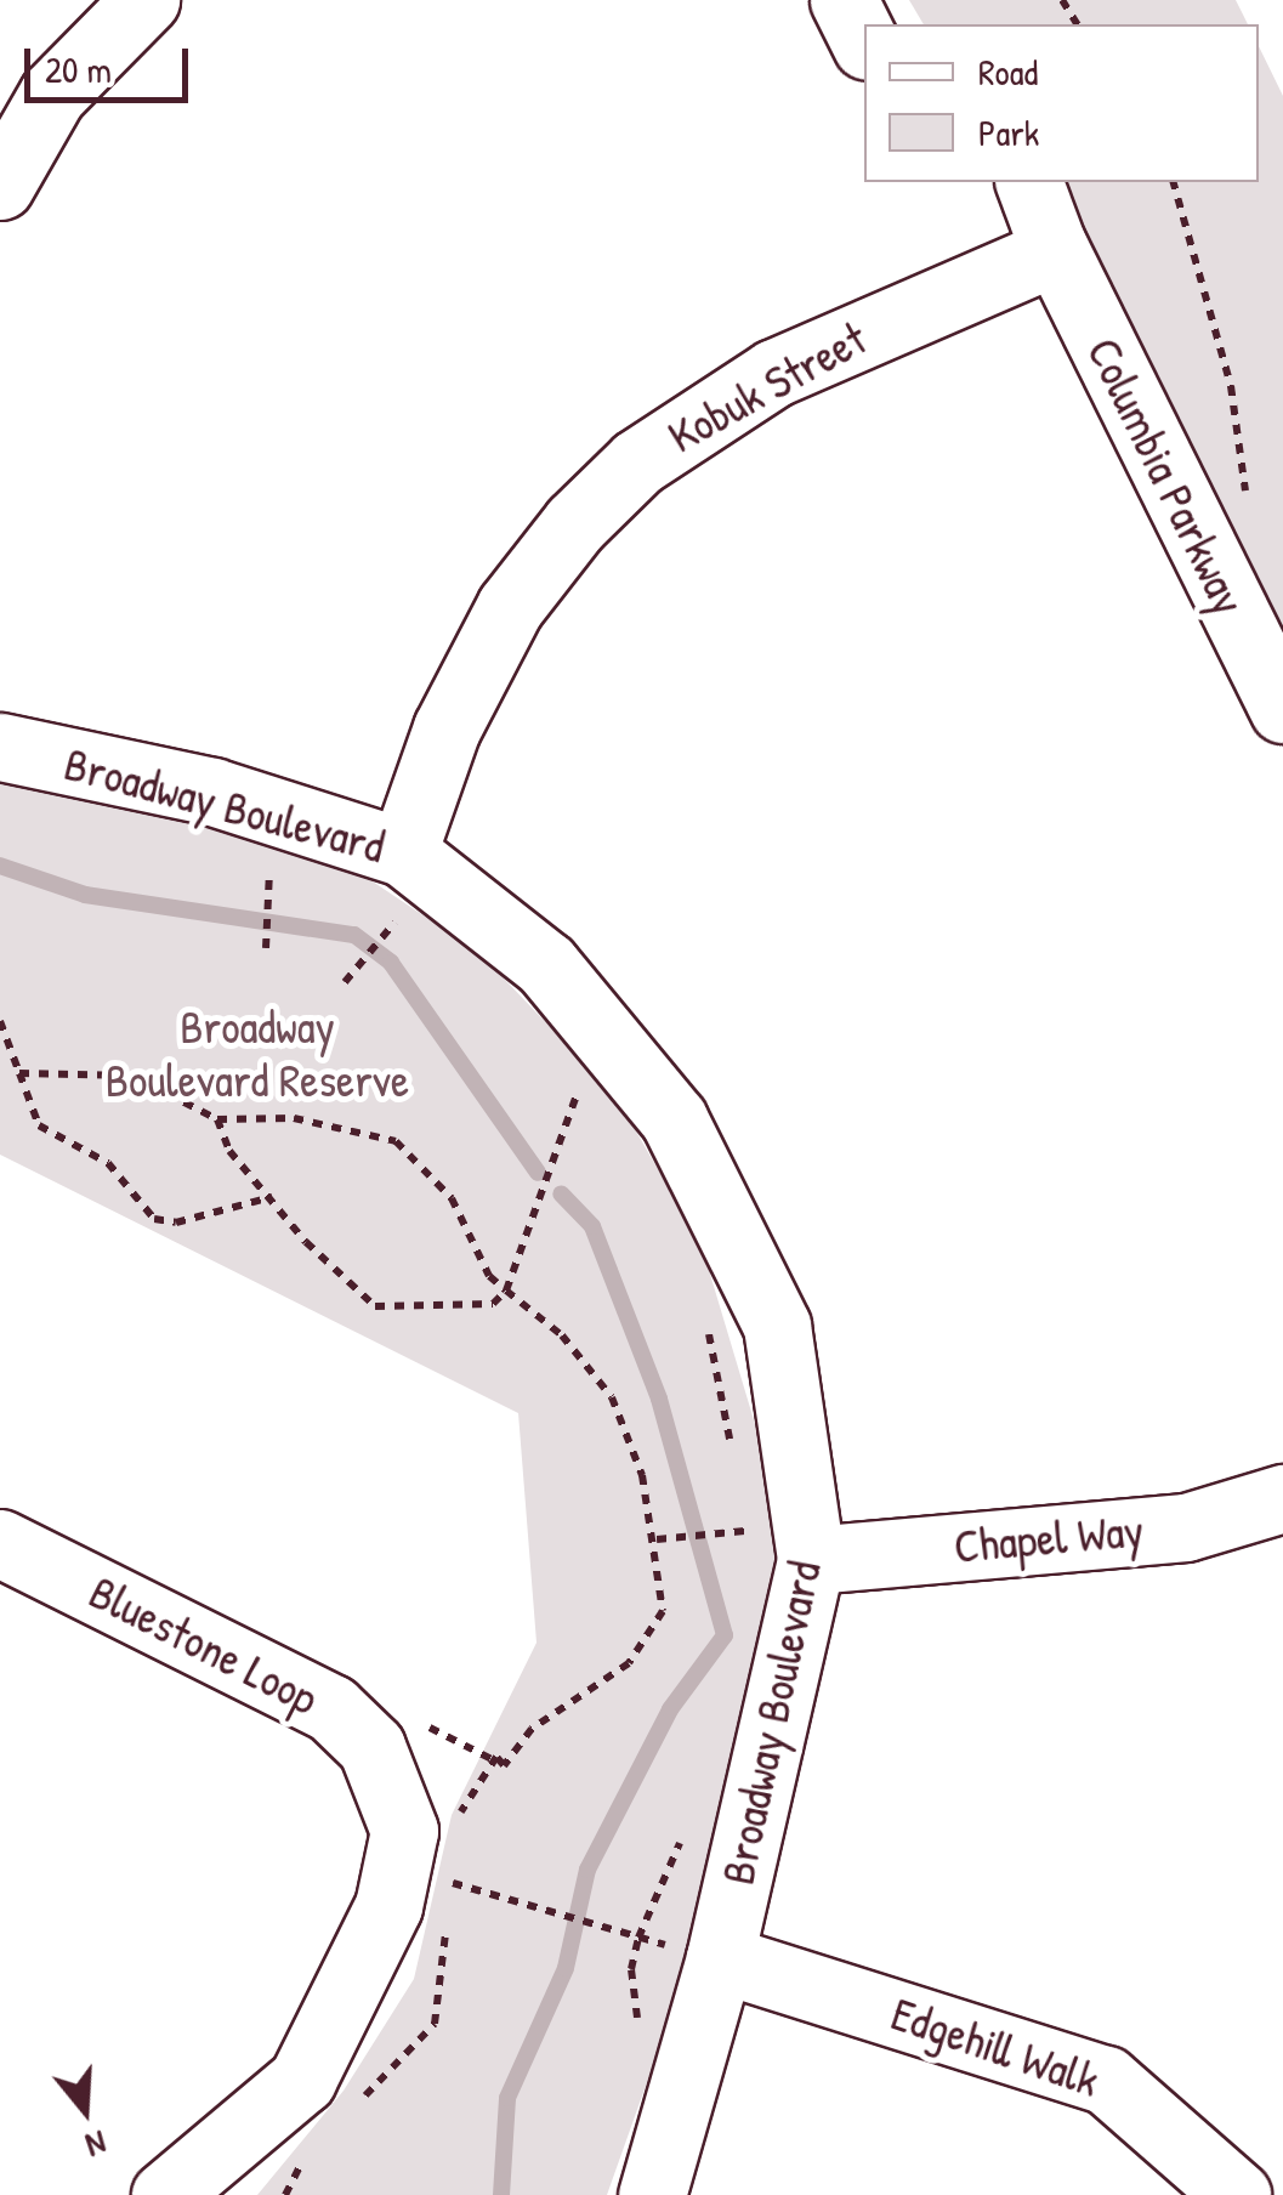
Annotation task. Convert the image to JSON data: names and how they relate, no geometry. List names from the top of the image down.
{
  "streets": {
    "street": [
      "Kobuk Street",
      "Columbia Parkway",
      "Broadway Boulevard",
      "Chapel Way",
      "Bluestone Loop",
      "Edgehill Walk"
    ]
  },
  "crossings": [
    ["Kobuk Street", "Columbia Parkway"],
    ["Kobuk Street", "Broadway Boulevard"],
    ["Broadway Boulevard", "Chapel Way"],
    ["Broadway Boulevard", "Edgehill Walk"]
  ],
  "parks": ["Broadway Boulevard Reserve"],
  "legend": ["Road", "Park"],
  "scale_bar": "20 m",
  "north": "bottom"
}
